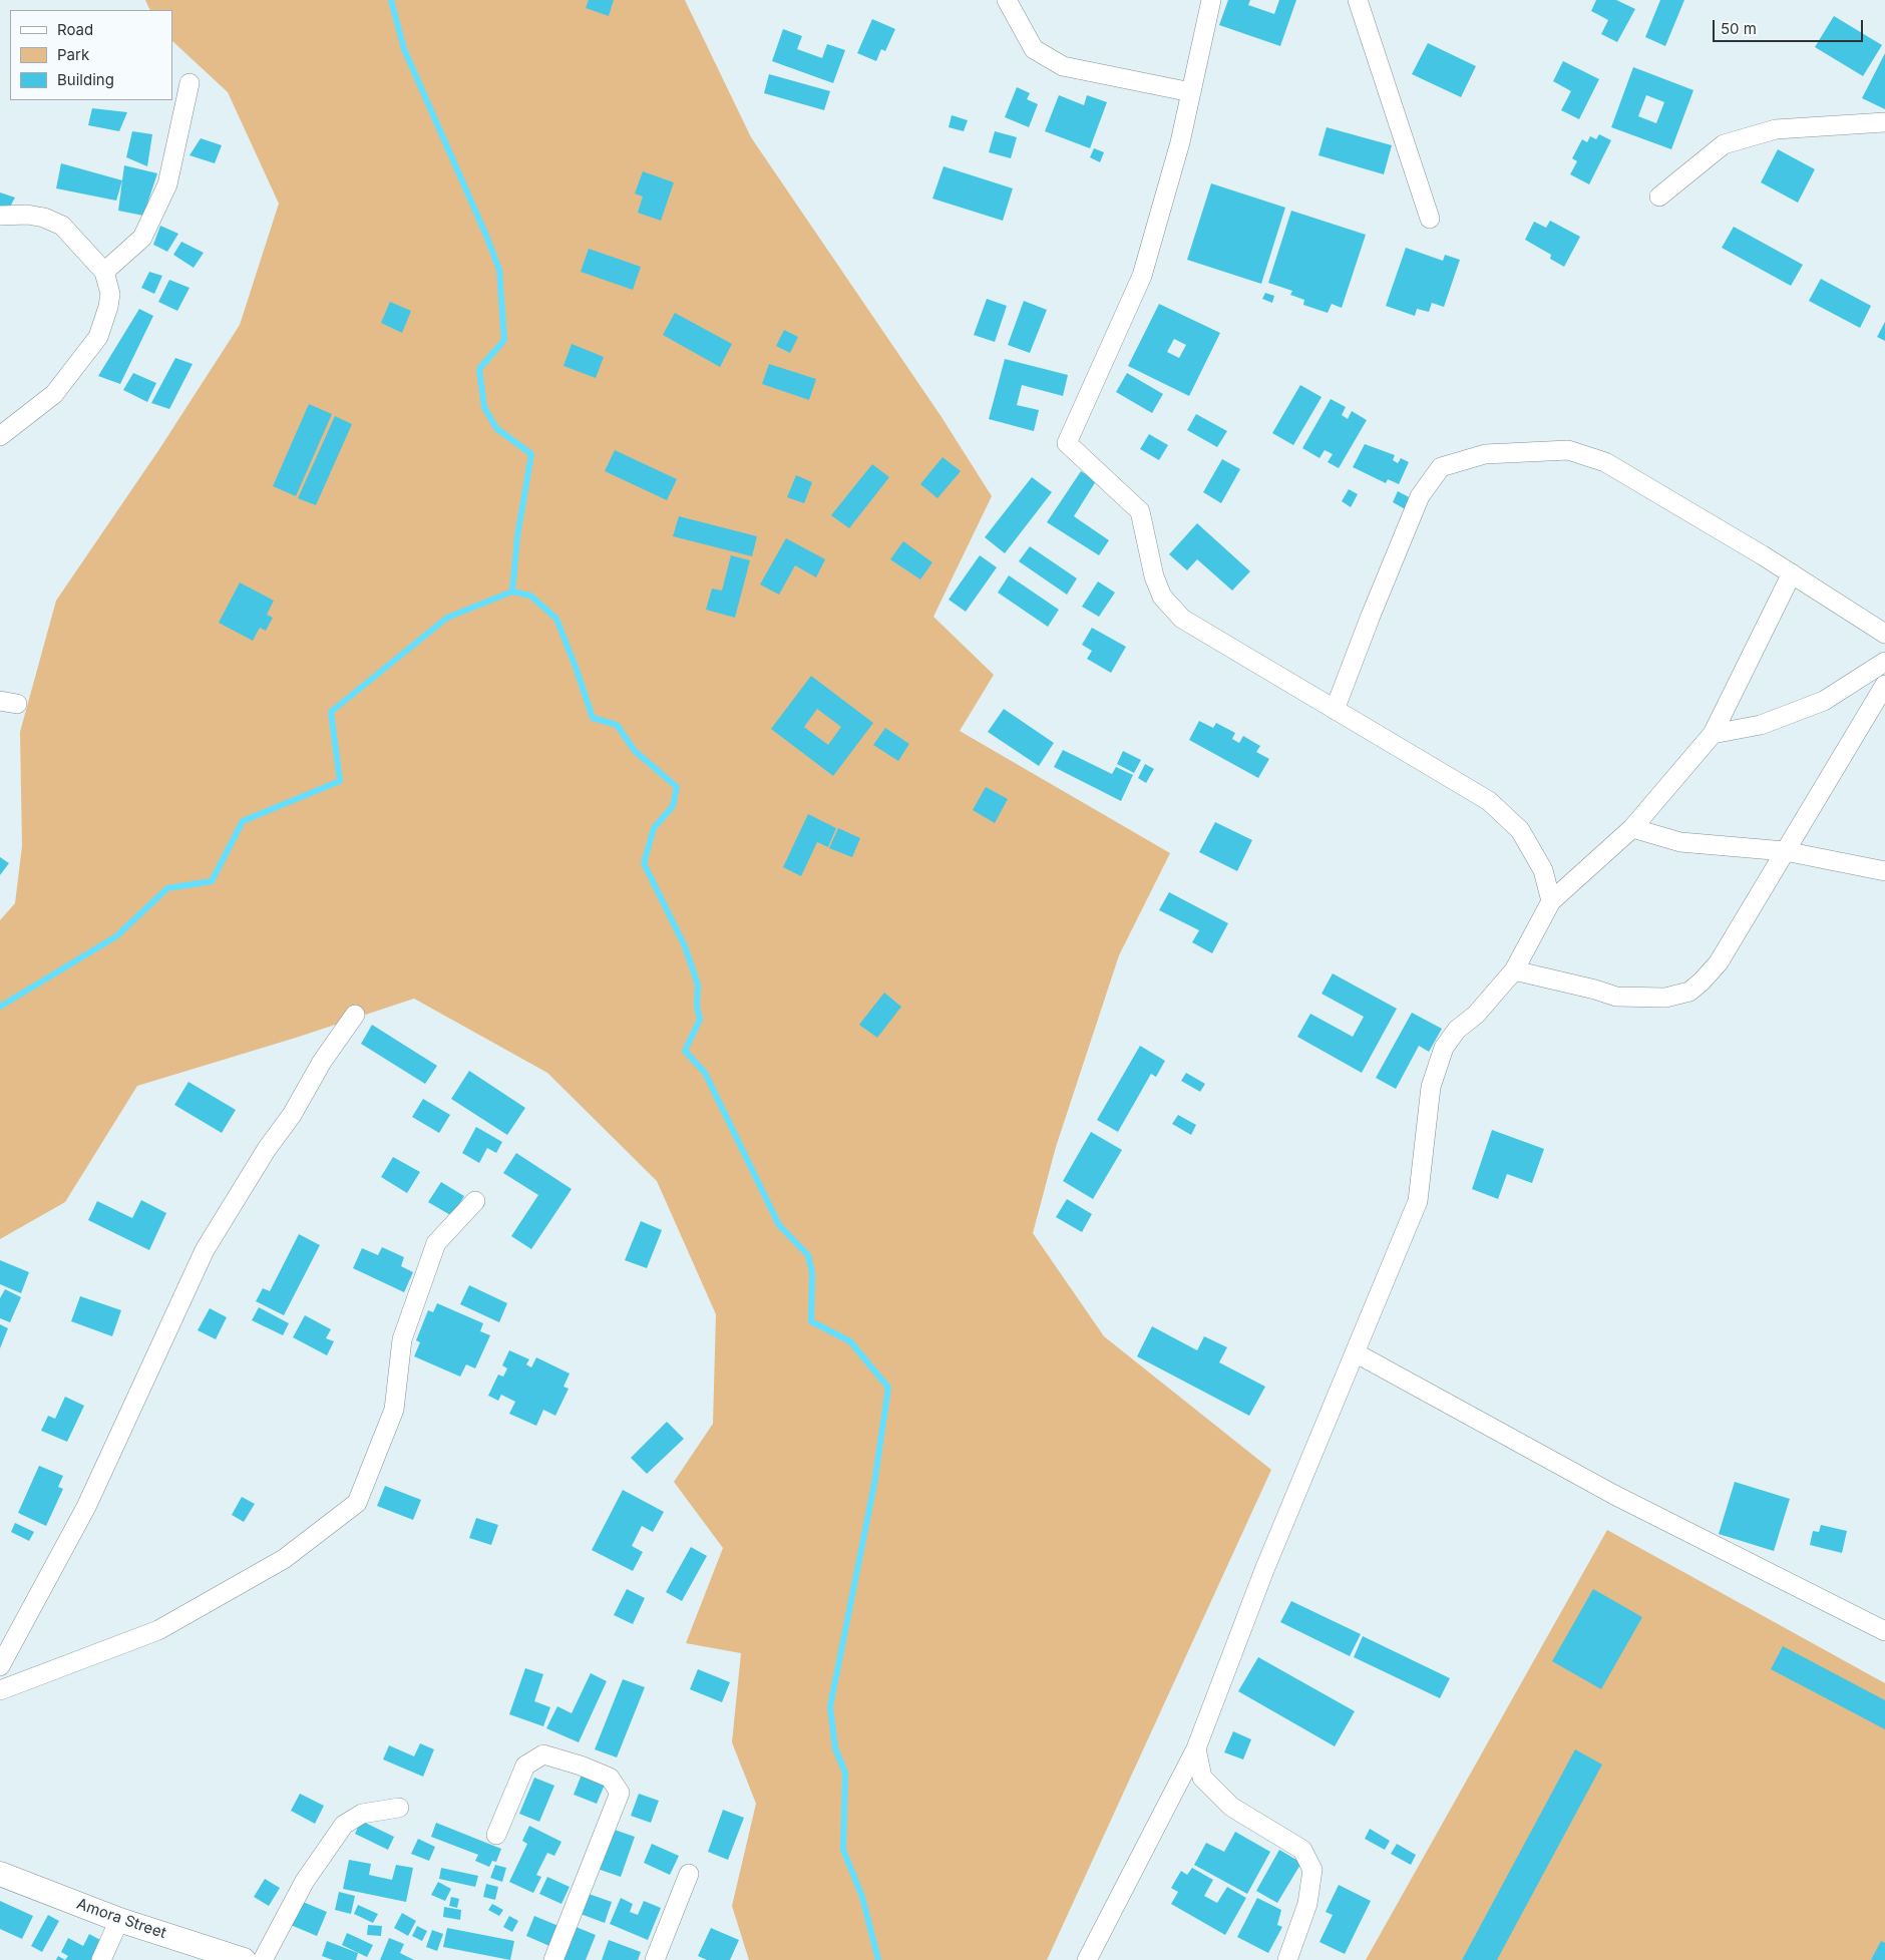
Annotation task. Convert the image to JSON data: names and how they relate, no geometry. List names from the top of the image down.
{
  "streets": {
    "street": ["Amora Street"]
  },
  "legend": ["Road", "Park", "Building"],
  "scale_bar": "50 m"
}
